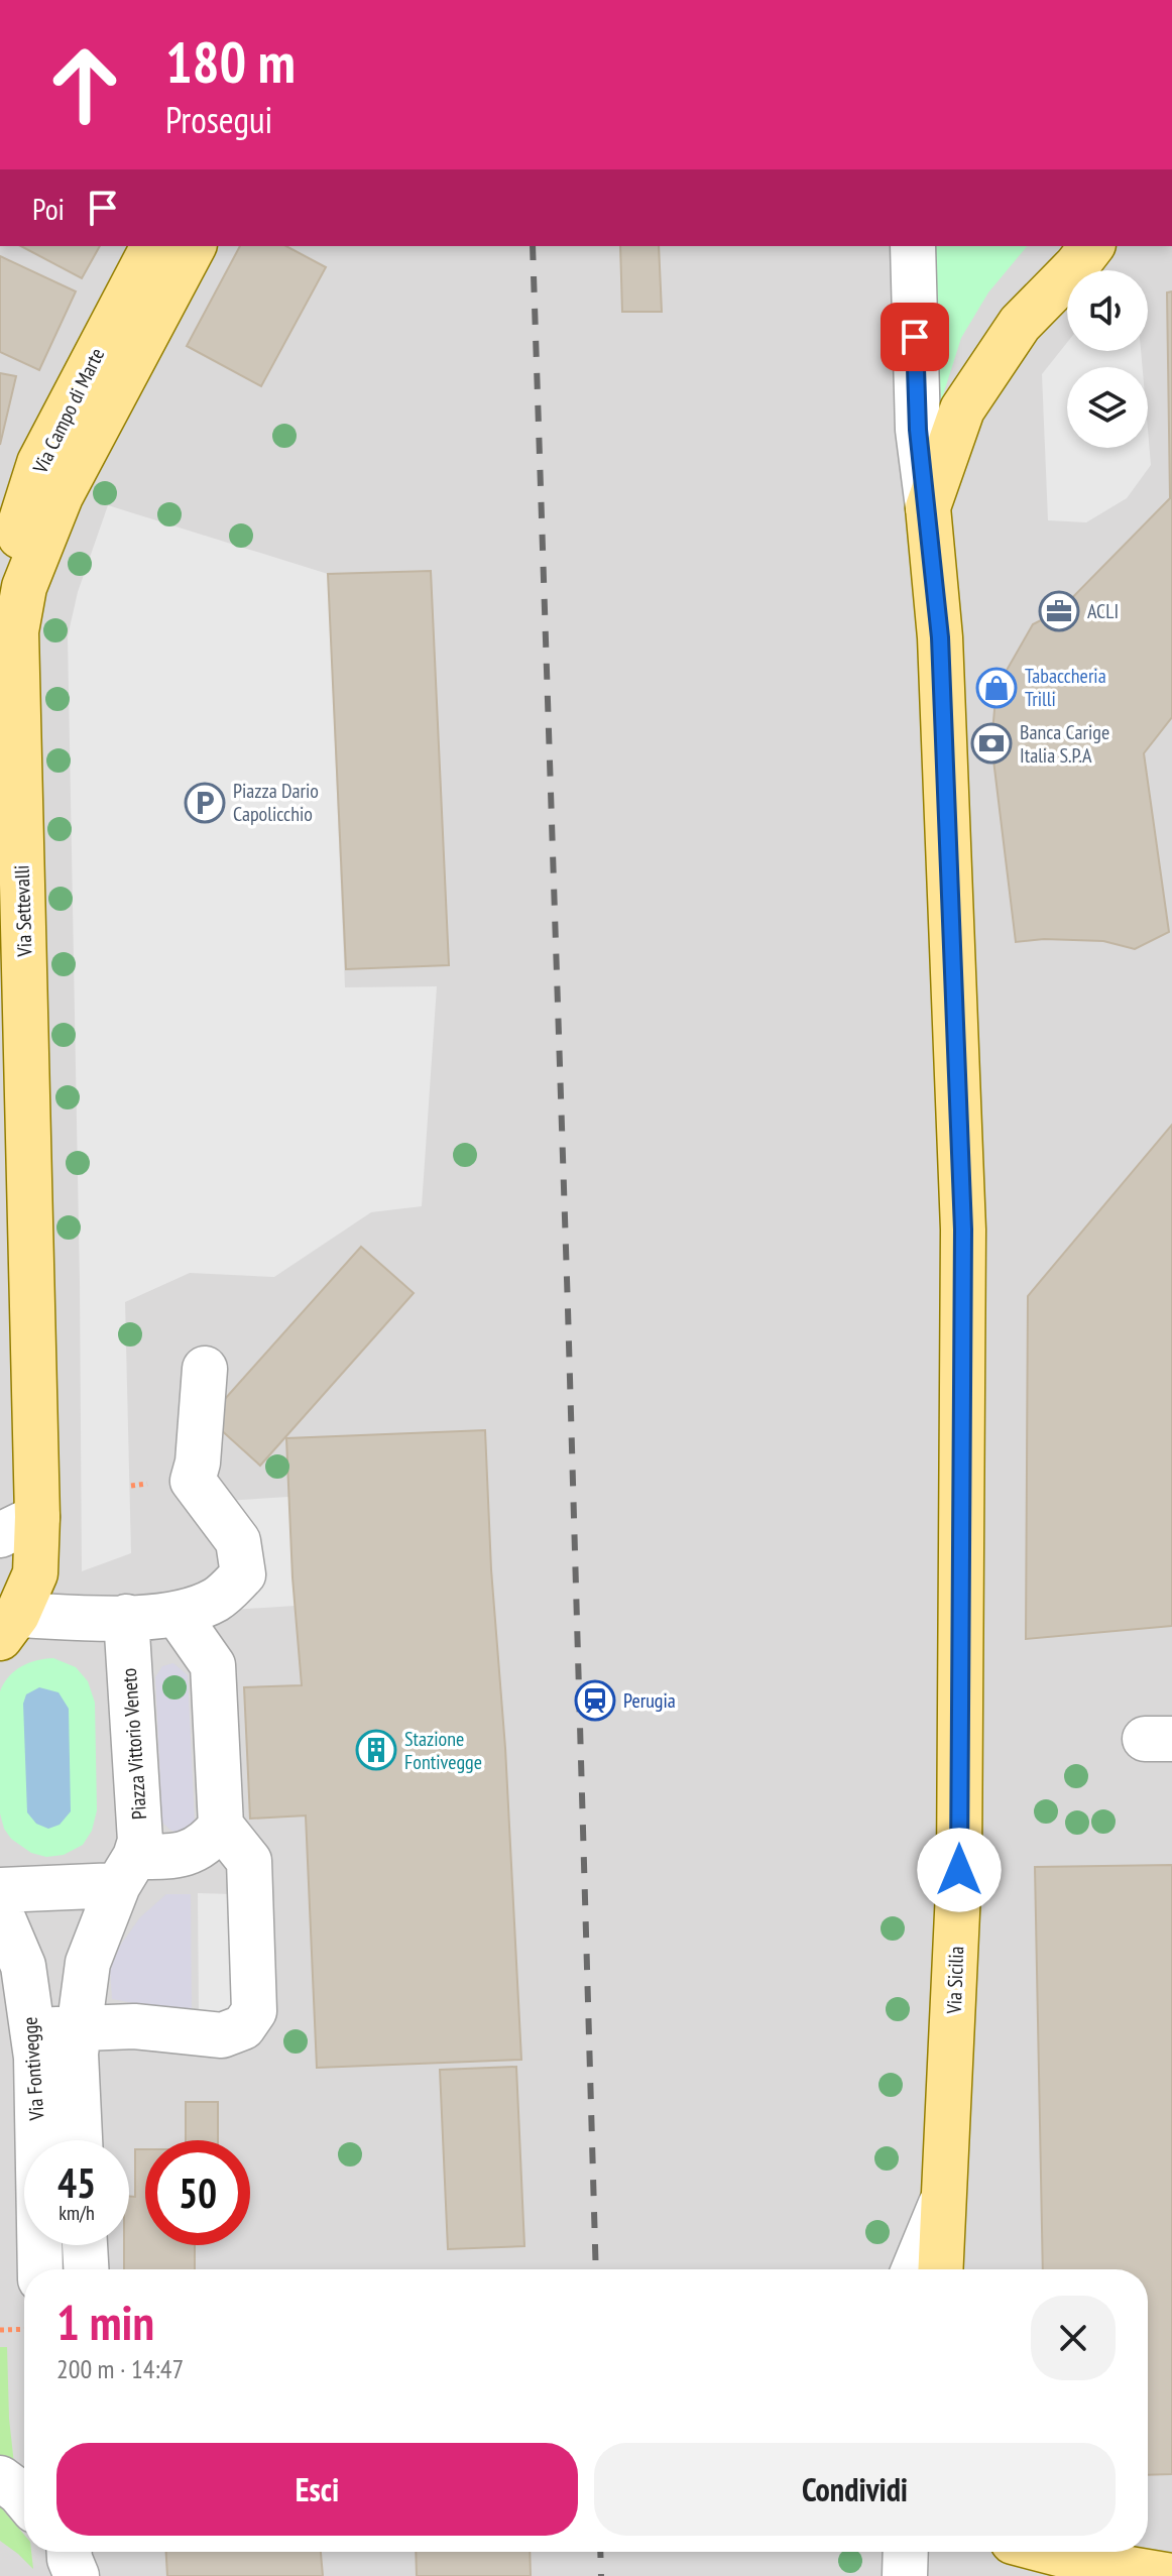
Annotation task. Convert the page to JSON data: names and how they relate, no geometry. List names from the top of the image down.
{
  "streets": {
    "main road": ["Via Campo di Marte", "Via Settevalli", "Via Sicilia"],
    "street": ["Piazza Vittorio Veneto", "Via Fontivegge"]
  },
  "crossings": [
    ["Via Campo di Marte", "Via Settevalli"],
    ["Piazza Vittorio Veneto", "Via Fontivegge"]
  ],
  "places": {
    "office": ["ACLI"],
    "shop": ["Tabaccheria Trilli"],
    "bank": ["Banca Carige Italia S.P.A"],
    "parking": ["Piazza Dario Capolicchio"],
    "station": ["Perugia"],
    "building": ["Stazione Fontivegge"]
  },
  "page": {
    "turn": ["180 m", "Prosegui"],
    "then": "Poi",
    "speed": "45 km/h",
    "limit": "50",
    "heading": ["1 min", "200 m · 14:47"],
    "buttons": ["Esci", "Condividi"]
  }
}
